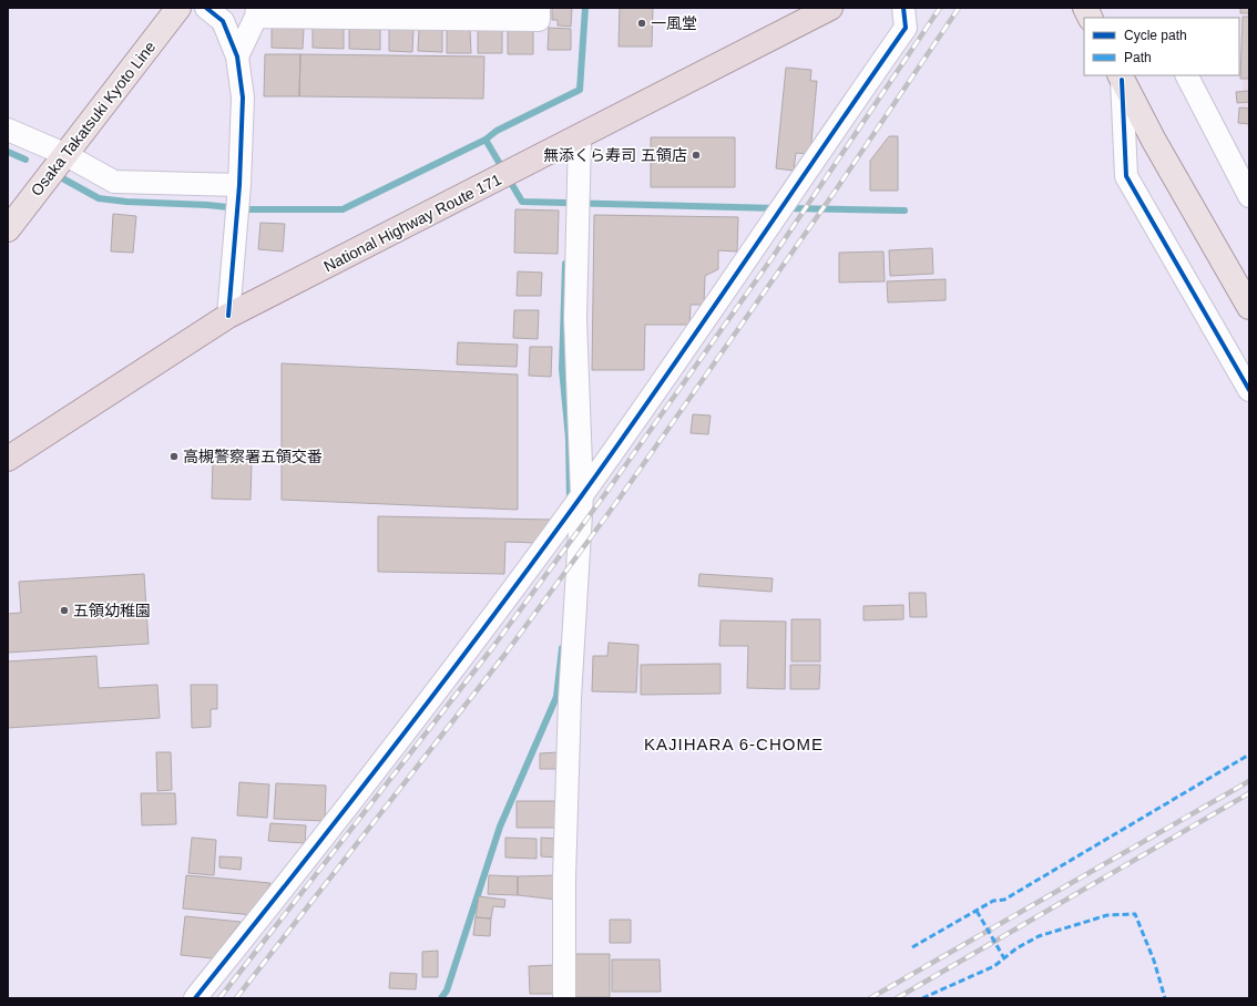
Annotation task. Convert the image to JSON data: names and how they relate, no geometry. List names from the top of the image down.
{
  "streets": {
    "highway": ["National Highway Route 171"],
    "main road": ["Osaka Takatsuki Kyoto Line"]
  },
  "districts": ["KAJIHARA 6-CHOME"],
  "places": [
    "一風堂",
    "無添くら寿司 五領店",
    "高槻警察署五領交番",
    "五領幼稚園"
  ],
  "legend": ["Cycle path", "Path"]
}
